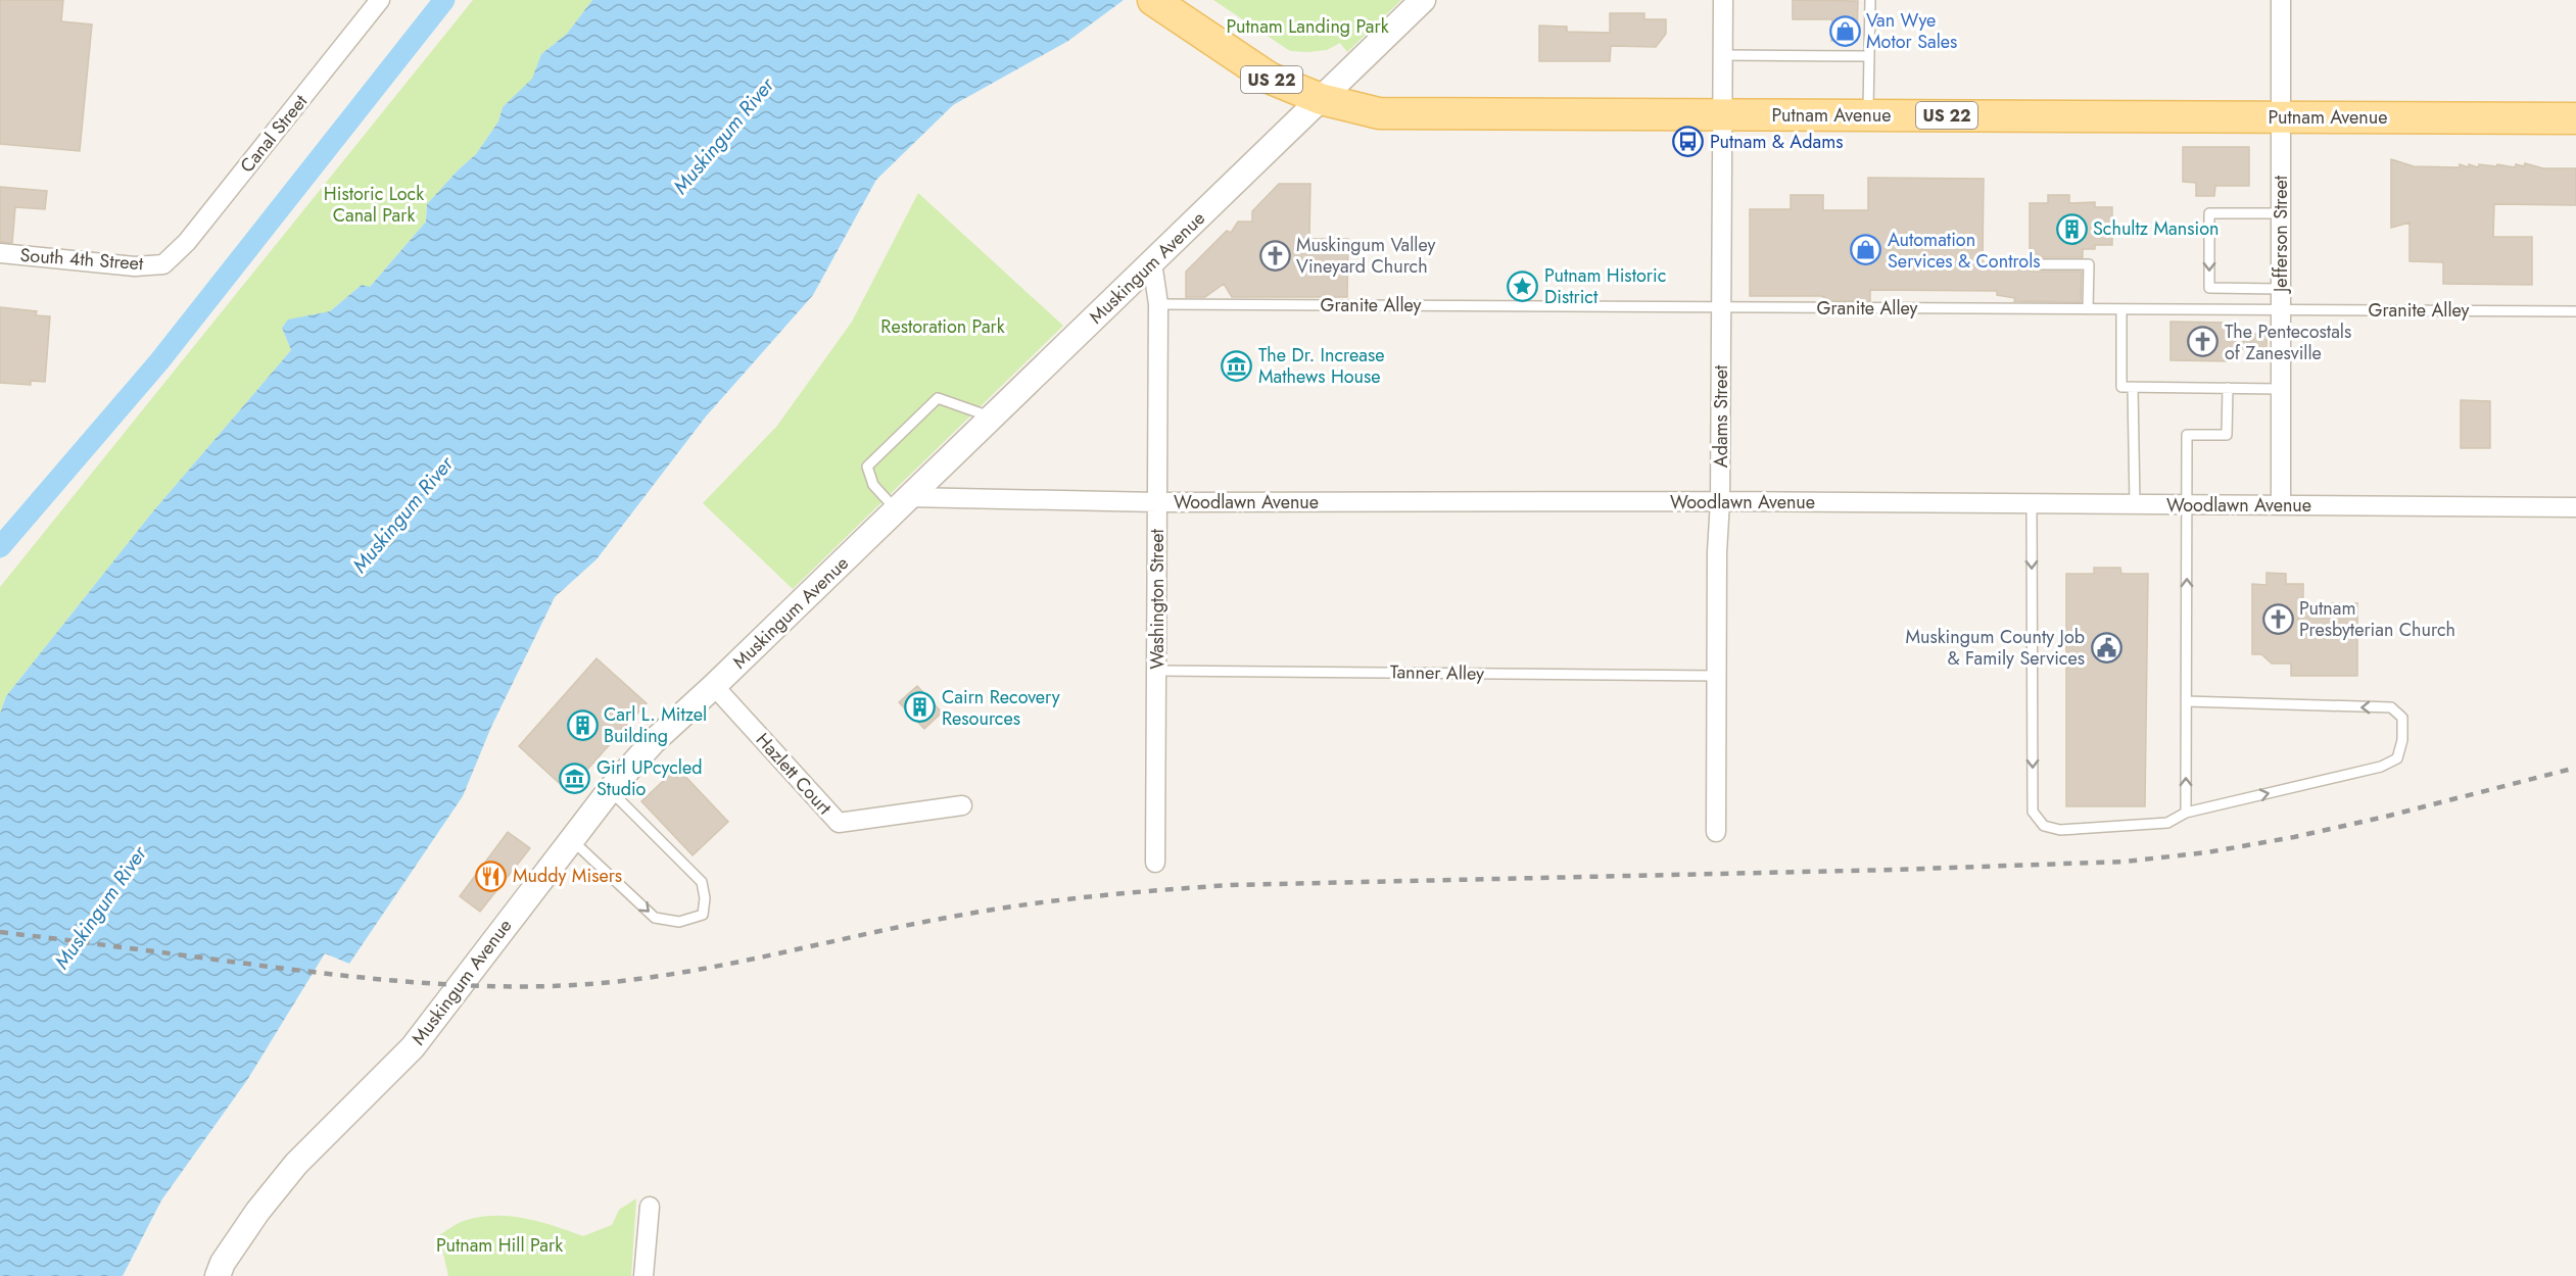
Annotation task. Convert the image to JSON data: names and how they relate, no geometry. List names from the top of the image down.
{
  "streets": {
    "main road": ["US 22", "Putnam Avenue"],
    "street": [
      "Canal Street",
      "Jefferson Street",
      "South 4th Street",
      "Muskingum Avenue",
      "Adams Street",
      "Woodlawn Avenue",
      "Washington Street",
      "Hazlett Court"
    ],
    "lane": ["Granite Alley", "Tanner Alley"]
  },
  "crossings": [
    ["Putnam Avenue", "Jefferson Street"],
    ["Putnam Avenue", "Muskingum Avenue"],
    ["Putnam Avenue", "Adams Street"],
    ["Canal Street", "South 4th Street"],
    ["Jefferson Street", "Granite Alley"],
    ["Jefferson Street", "Woodlawn Avenue"],
    ["Muskingum Avenue", "Woodlawn Avenue"],
    ["Muskingum Avenue", "Washington Street"],
    ["Muskingum Avenue", "Hazlett Court"],
    ["Granite Alley", "Adams Street"],
    ["Granite Alley", "Washington Street"],
    ["Adams Street", "Woodlawn Avenue"],
    ["Adams Street", "Tanner Alley"],
    ["Woodlawn Avenue", "Washington Street"],
    ["Washington Street", "Tanner Alley"]
  ],
  "water": ["Muskingum River"],
  "parks": [
    "Putnam Landing Park",
    "Historic Lock Canal Park",
    "Restoration Park",
    "Putnam Hill Park"
  ],
  "places": {
    "shop": ["Van Wye Motor Sales", "Automation Services & Controls"],
    "bus stop": ["Putnam & Adams"],
    "building": ["Schultz Mansion", "Cairn Recovery Resources", "Carl L. Mitzel Building"],
    "church": ["Muskingum Valley Vineyard Church", "The Pentecostals of Zanesville", "Putnam Presbyterian Church"],
    "place": ["Putnam Historic District"],
    "museum": ["The Dr. Increase Mathews House", "Girl UPcycled Studio"],
    "public building": ["Muskingum County Job & Family Services"],
    "restaurant": ["Muddy Misers"]
  }
}
